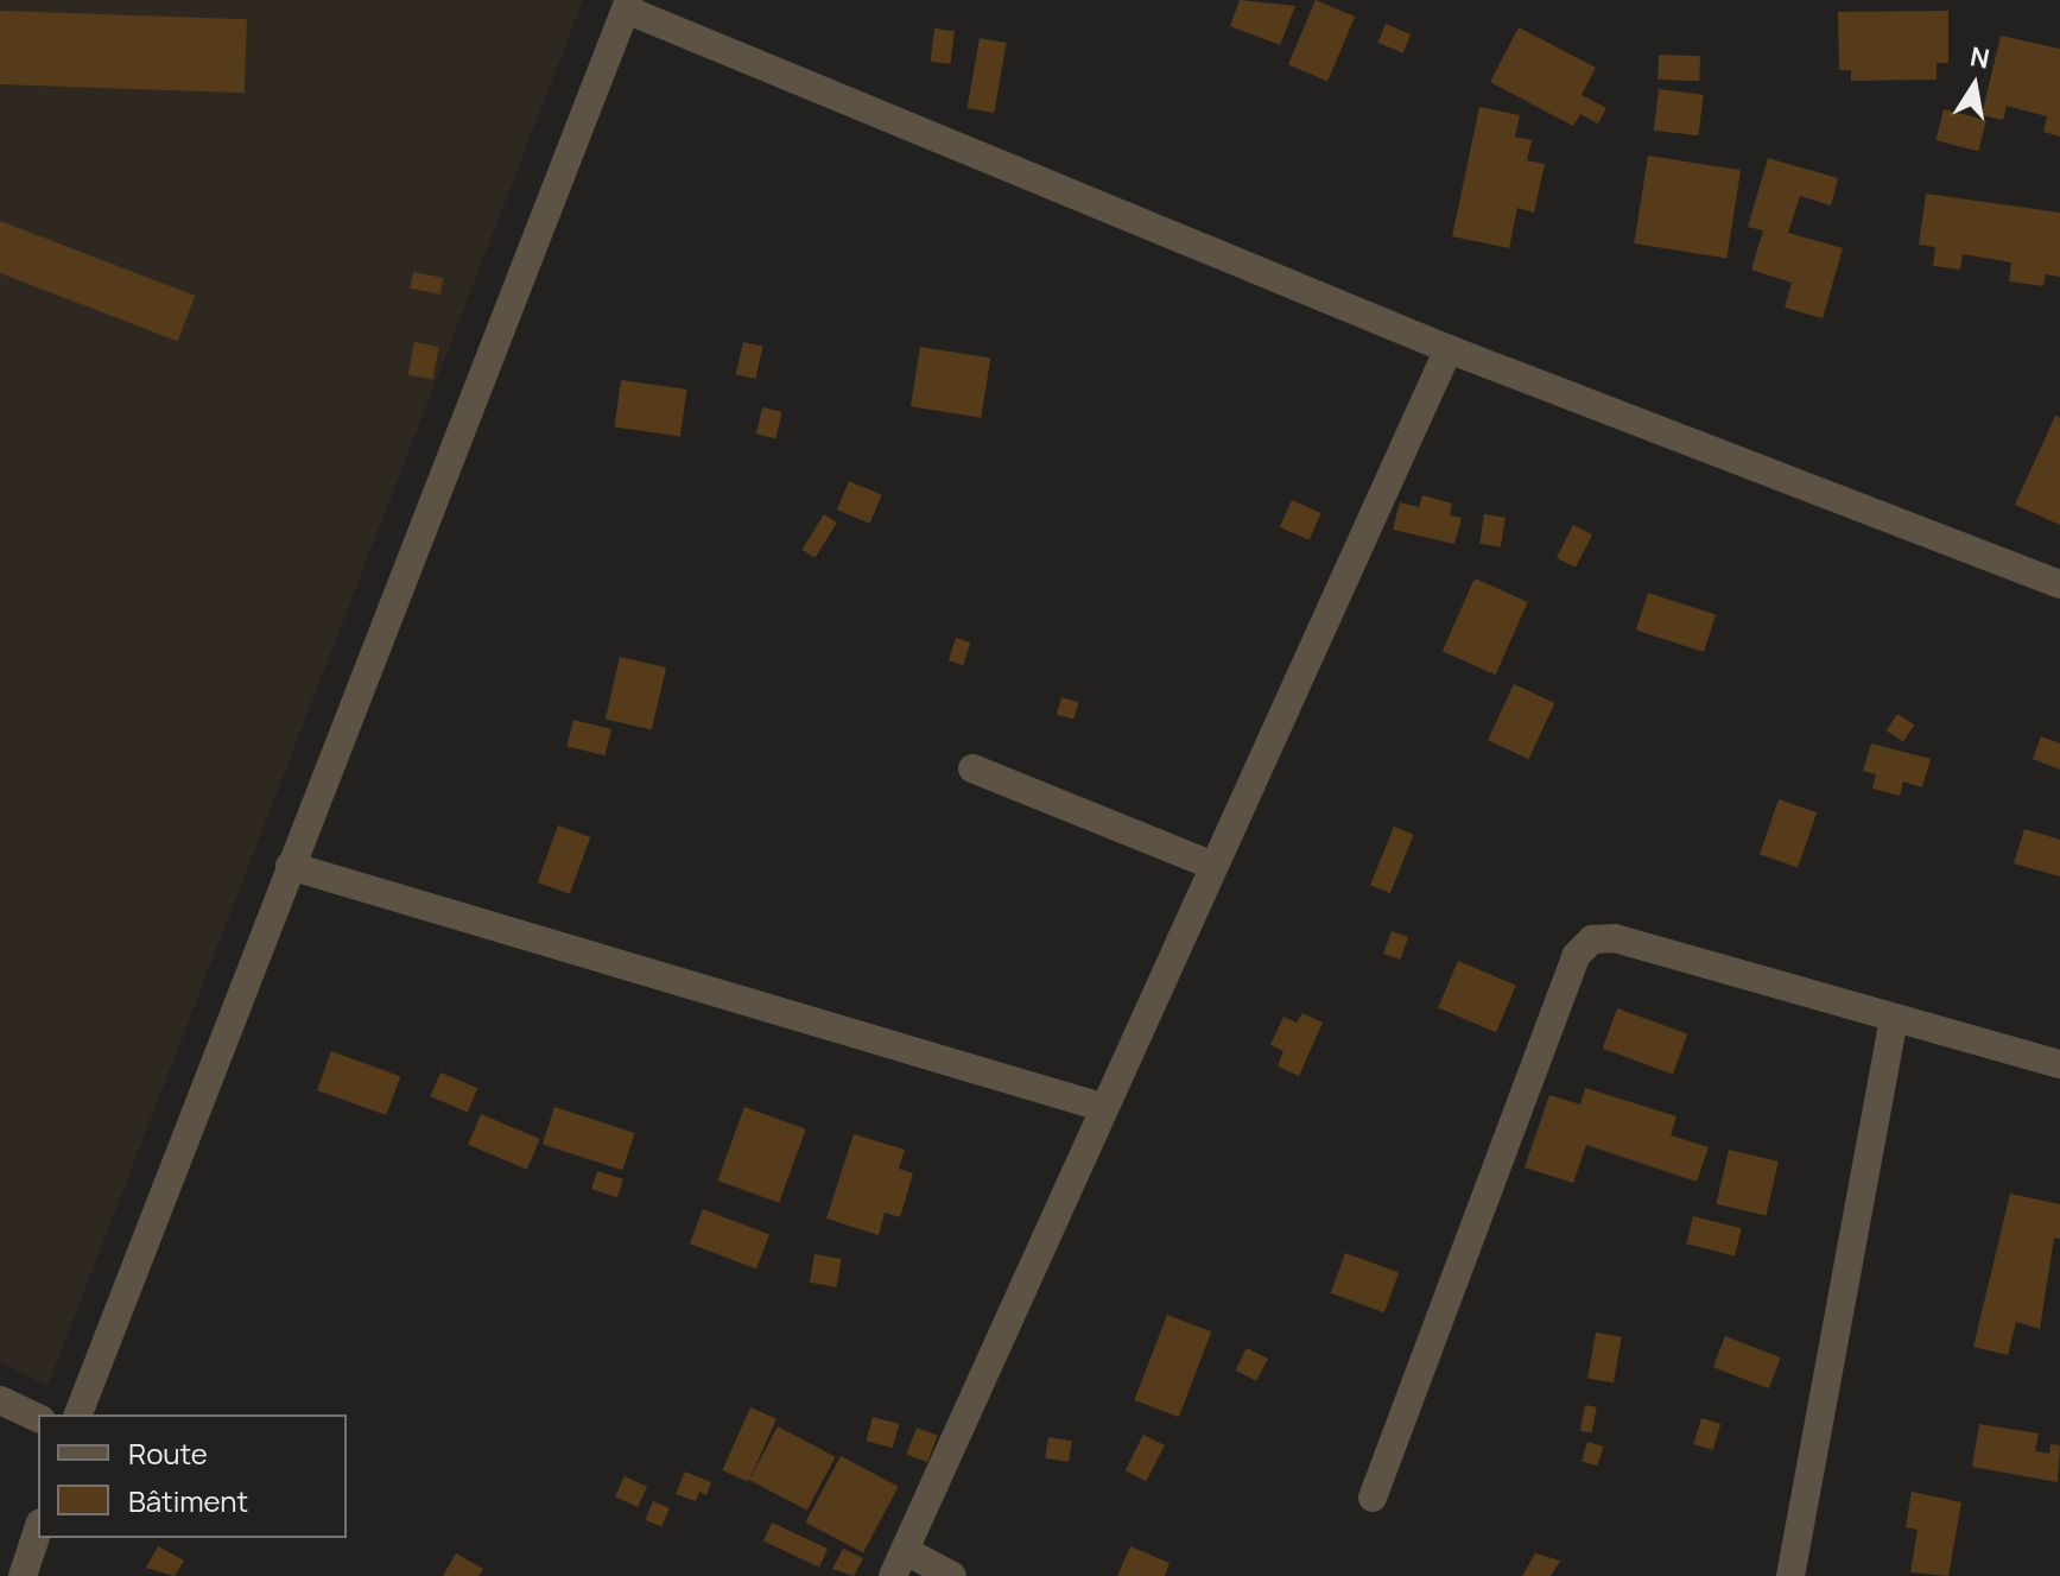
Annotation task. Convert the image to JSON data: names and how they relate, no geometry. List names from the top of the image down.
{
  "legend": ["Route", "Bâtiment"],
  "north": "top"
}
